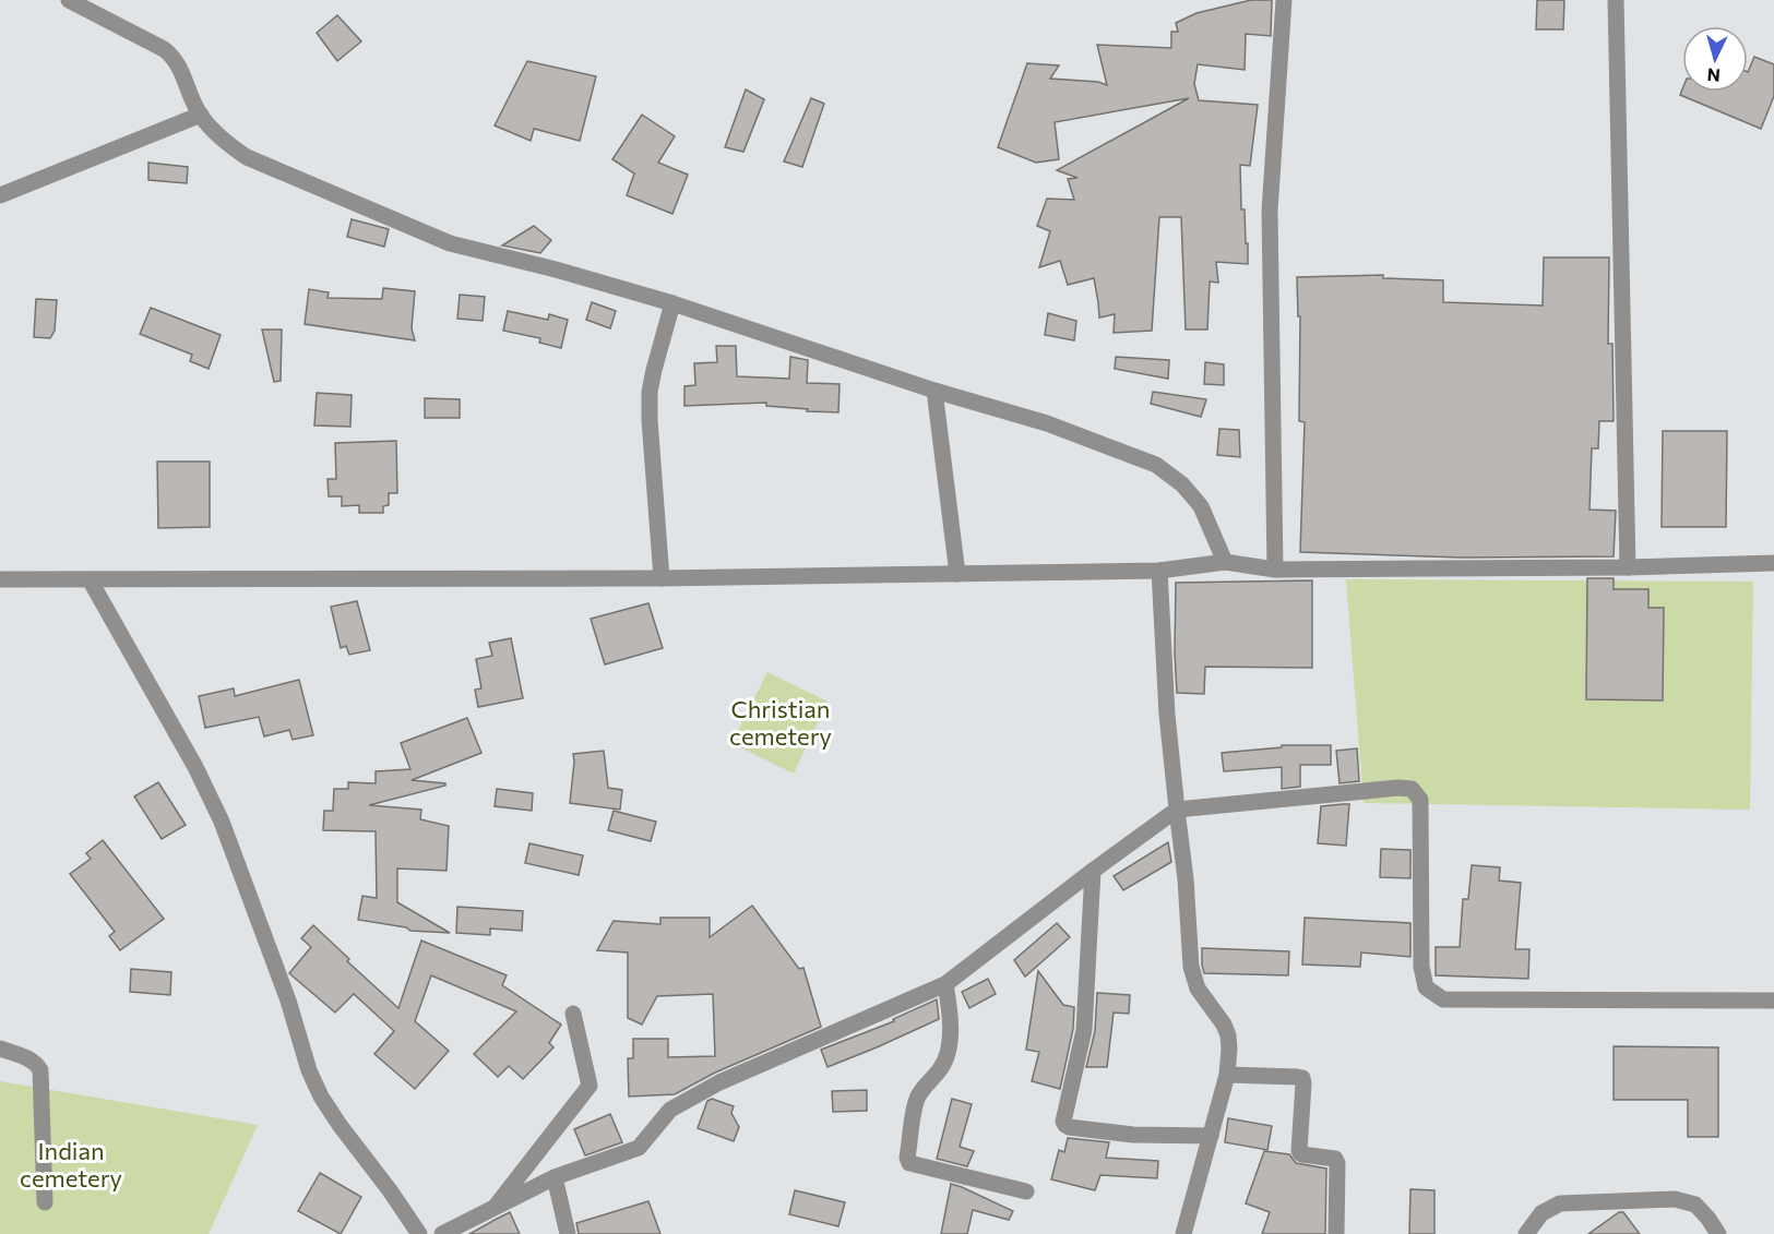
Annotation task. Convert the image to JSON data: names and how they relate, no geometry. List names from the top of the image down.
{
  "parks": ["Christian cemetery", "Indian cemetery"],
  "north": "bottom"
}
